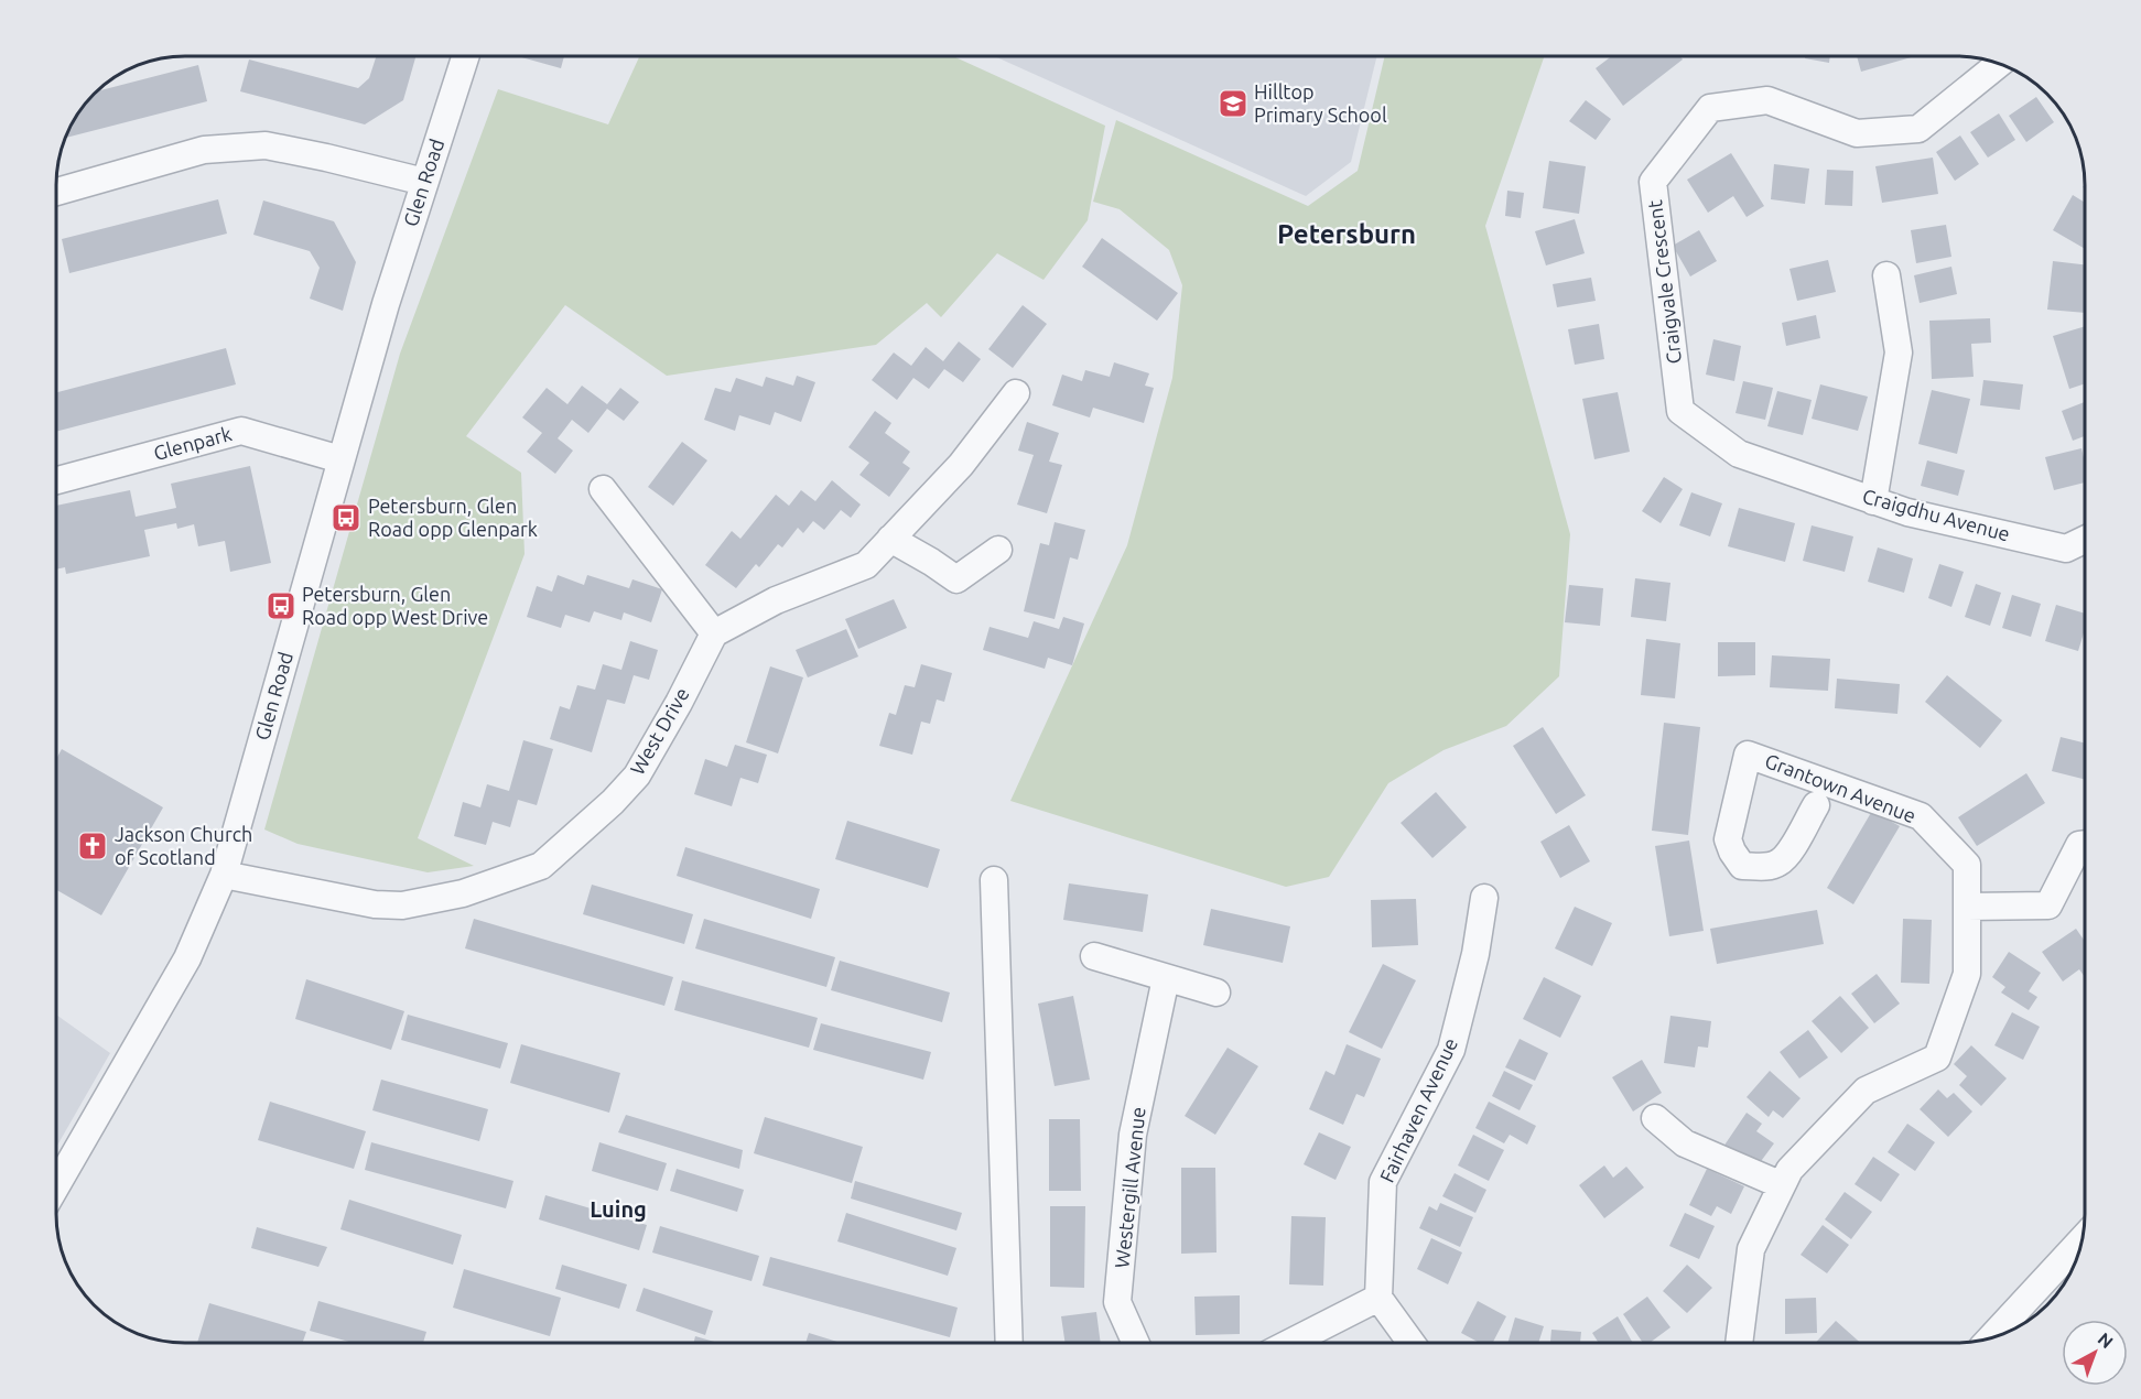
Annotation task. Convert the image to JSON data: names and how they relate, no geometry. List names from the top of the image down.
{
  "streets": {
    "street": [
      "Glen Road",
      "Craigvale Crescent",
      "Glenpark",
      "Craigdhu Avenue",
      "West Drive",
      "Grantown Avenue",
      "Fairhaven Avenue",
      "Westergill Avenue"
    ]
  },
  "crossings": [
    ["Glen Road", "Glenpark"],
    ["Glen Road", "West Drive"],
    ["Craigvale Crescent", "Craigdhu Avenue"]
  ],
  "districts": ["Petersburn", "Luing"],
  "places": {
    "school or university": ["Hilltop Primary School"],
    "bus stop": ["Petersburn, Glen Road opp Glenpark", "Petersburn, Glen Road opp West Drive"],
    "church": ["Jackson Church of Scotland"]
  },
  "north": "top right"
}
